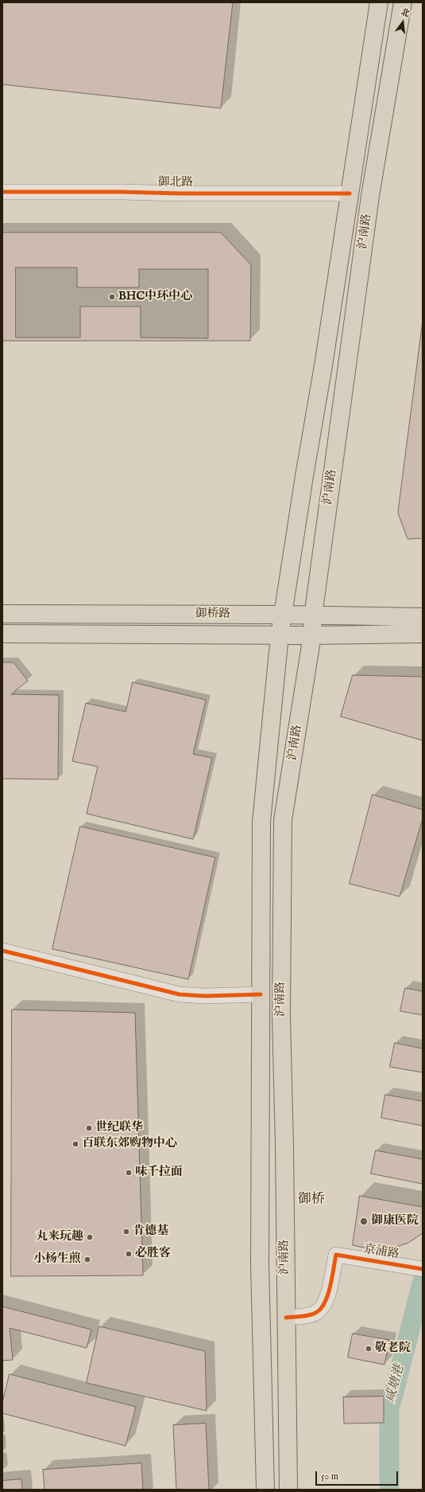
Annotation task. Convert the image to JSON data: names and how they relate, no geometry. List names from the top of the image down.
{
  "streets": {
    "main road": ["沪南路", "御桥路"],
    "street": ["御北路", "京浦路"]
  },
  "crossings": [
    ["御北路", "沪南路"],
    ["沪南路", "御桥路"],
    ["沪南路", "京浦路"]
  ],
  "districts": ["御桥"],
  "water": ["咸塘港"],
  "places": [
    "BHC中环中心",
    "世纪联华",
    "百联东郊购物中心",
    "味千拉面",
    "御康医院",
    "肯德基",
    "丸来玩趣",
    "必胜客",
    "小杨生煎",
    "敬老院"
  ],
  "scale_bar": "50 m",
  "north": "top"
}
